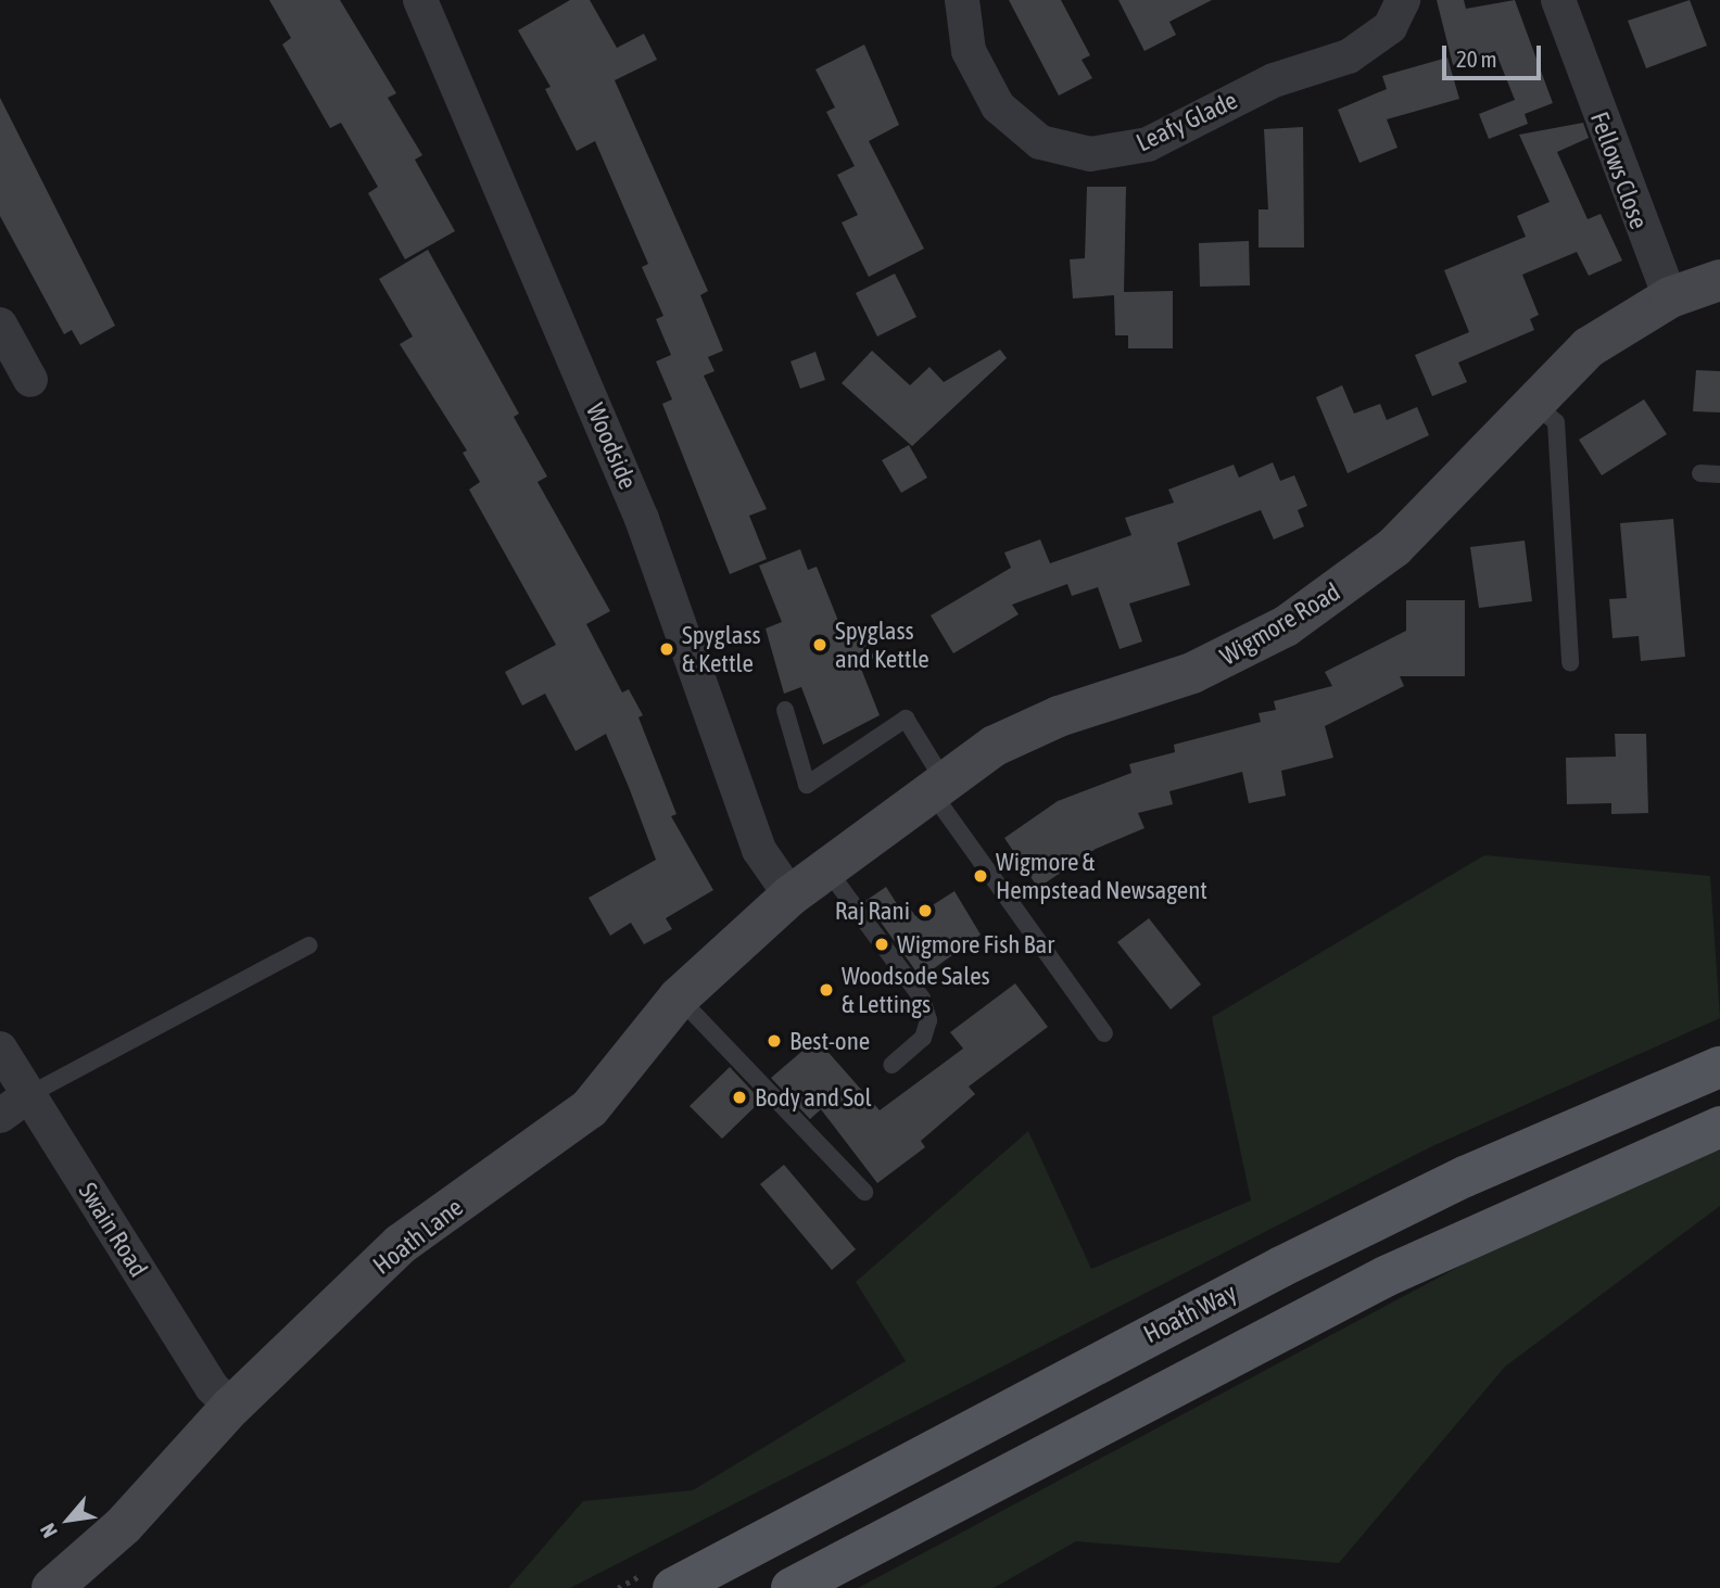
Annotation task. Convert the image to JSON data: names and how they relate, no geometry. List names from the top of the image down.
{
  "streets": {
    "main road": ["Hoath Way"],
    "street": [
      "Leafy Glade",
      "Fellows Close",
      "Woodside",
      "Wigmore Road",
      "Swain Road",
      "Hoath Lane"
    ]
  },
  "crossings": [
    ["Fellows Close", "Wigmore Road"],
    ["Woodside", "Wigmore Road"],
    ["Woodside", "Hoath Lane"],
    ["Wigmore Road", "Hoath Lane"],
    ["Swain Road", "Hoath Lane"]
  ],
  "places": [
    "Spyglass and Kettle",
    "Spyglass & Kettle",
    "Wigmore & Hempstead Newsagent",
    "Raj Rani",
    "Wigmore Fish Bar",
    "Woodsode Sales & Lettings",
    "Best-one",
    "Body and Sol"
  ],
  "scale_bar": "20 m",
  "north": "bottom left"
}
